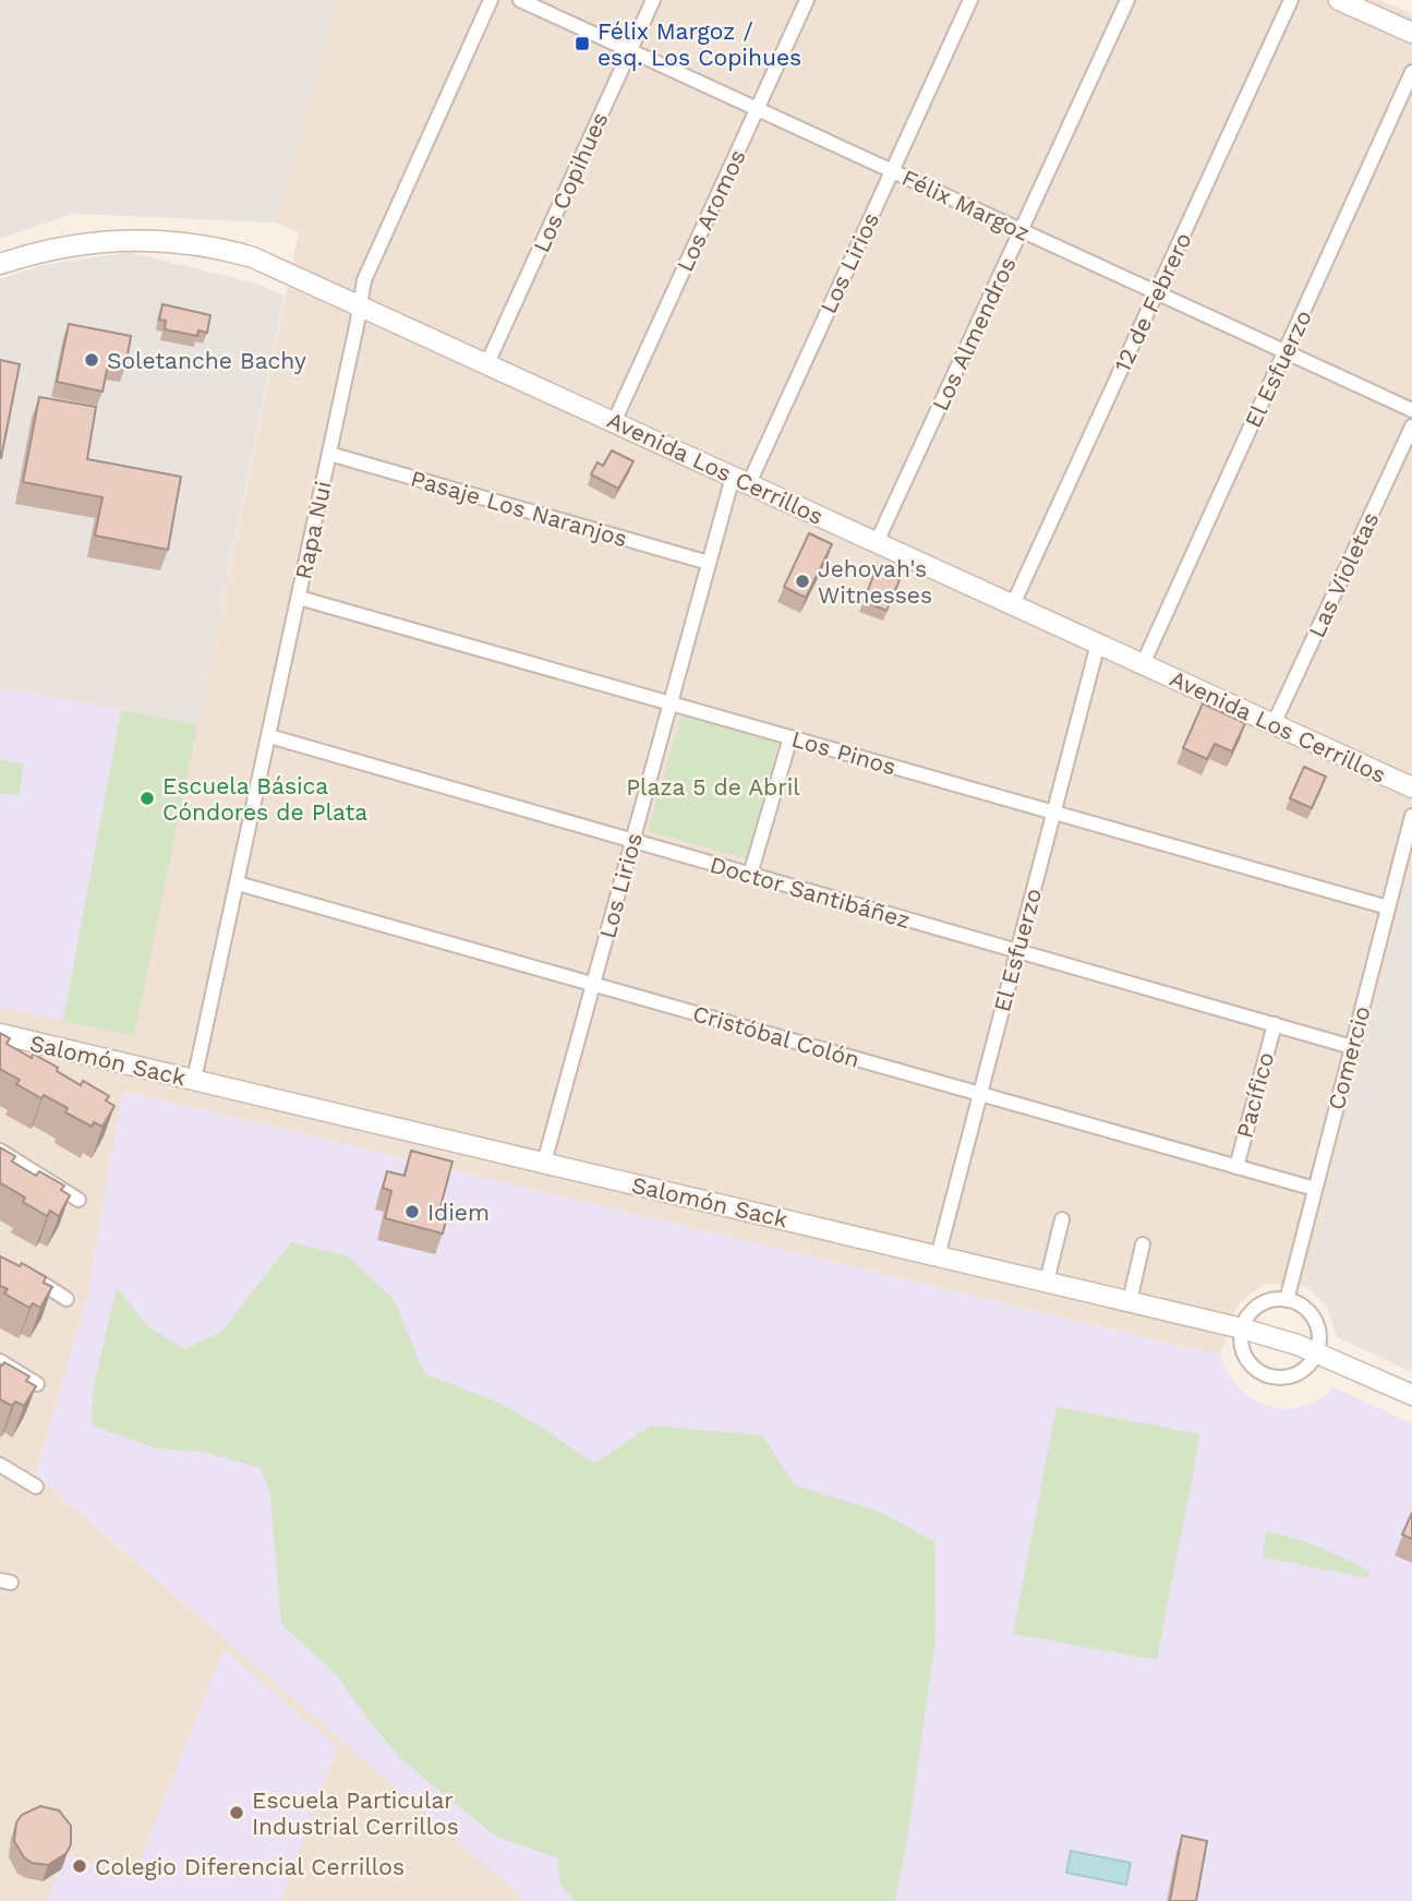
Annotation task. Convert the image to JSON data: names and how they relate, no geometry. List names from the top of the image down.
{
  "streets": {
    "street": [
      "Los Copihues",
      "Félix Margoz",
      "Los Aromos",
      "Los Lirios",
      "12 de Febrero",
      "Los Almendros",
      "El Esfuerzo",
      "Avenida Los Cerrillos",
      "Pasaje Los Naranjos",
      "Rapa Nui",
      "Las Violetas",
      "Los Pinos",
      "Doctor Santibáñez",
      "Cristóbal Colón",
      "Comercio",
      "Salomón Sack",
      "Pacífico"
    ]
  },
  "crossings": [
    ["Los Copihues", "Félix Margoz"],
    ["Los Copihues", "Avenida Los Cerrillos"],
    ["Félix Margoz", "Los Aromos"],
    ["Félix Margoz", "Los Lirios"],
    ["Félix Margoz", "12 de Febrero"],
    ["Félix Margoz", "Los Almendros"],
    ["Félix Margoz", "El Esfuerzo"],
    ["Los Aromos", "Avenida Los Cerrillos"],
    ["Los Lirios", "Avenida Los Cerrillos"],
    ["Los Lirios", "Pasaje Los Naranjos"],
    ["Los Lirios", "Los Pinos"],
    ["Los Lirios", "Doctor Santibáñez"],
    ["Los Lirios", "Cristóbal Colón"],
    ["Los Lirios", "Salomón Sack"],
    ["12 de Febrero", "Avenida Los Cerrillos"],
    ["Los Almendros", "Avenida Los Cerrillos"],
    ["El Esfuerzo", "Avenida Los Cerrillos"],
    ["El Esfuerzo", "Los Pinos"],
    ["El Esfuerzo", "Doctor Santibáñez"],
    ["El Esfuerzo", "Cristóbal Colón"],
    ["El Esfuerzo", "Salomón Sack"],
    ["Avenida Los Cerrillos", "Rapa Nui"],
    ["Avenida Los Cerrillos", "Las Violetas"],
    ["Pasaje Los Naranjos", "Rapa Nui"],
    ["Rapa Nui", "Los Pinos"],
    ["Rapa Nui", "Doctor Santibáñez"],
    ["Rapa Nui", "Cristóbal Colón"],
    ["Rapa Nui", "Salomón Sack"],
    ["Los Pinos", "Comercio"],
    ["Doctor Santibáñez", "Comercio"],
    ["Doctor Santibáñez", "Pacífico"],
    ["Cristóbal Colón", "Comercio"],
    ["Cristóbal Colón", "Pacífico"]
  ],
  "parks": ["Plaza 5 de Abril"],
  "places": {
    "transit": ["Félix Margoz / esq. Los Copihues"],
    "other": [
      "Soletanche Bachy",
      "Jehovah's Witnesses",
      "Escuela Básica Cóndores de Plata",
      "Idiem",
      "Escuela Particular Industrial Cerrillos",
      "Colegio Diferencial Cerrillos"
    ]
  }
}
